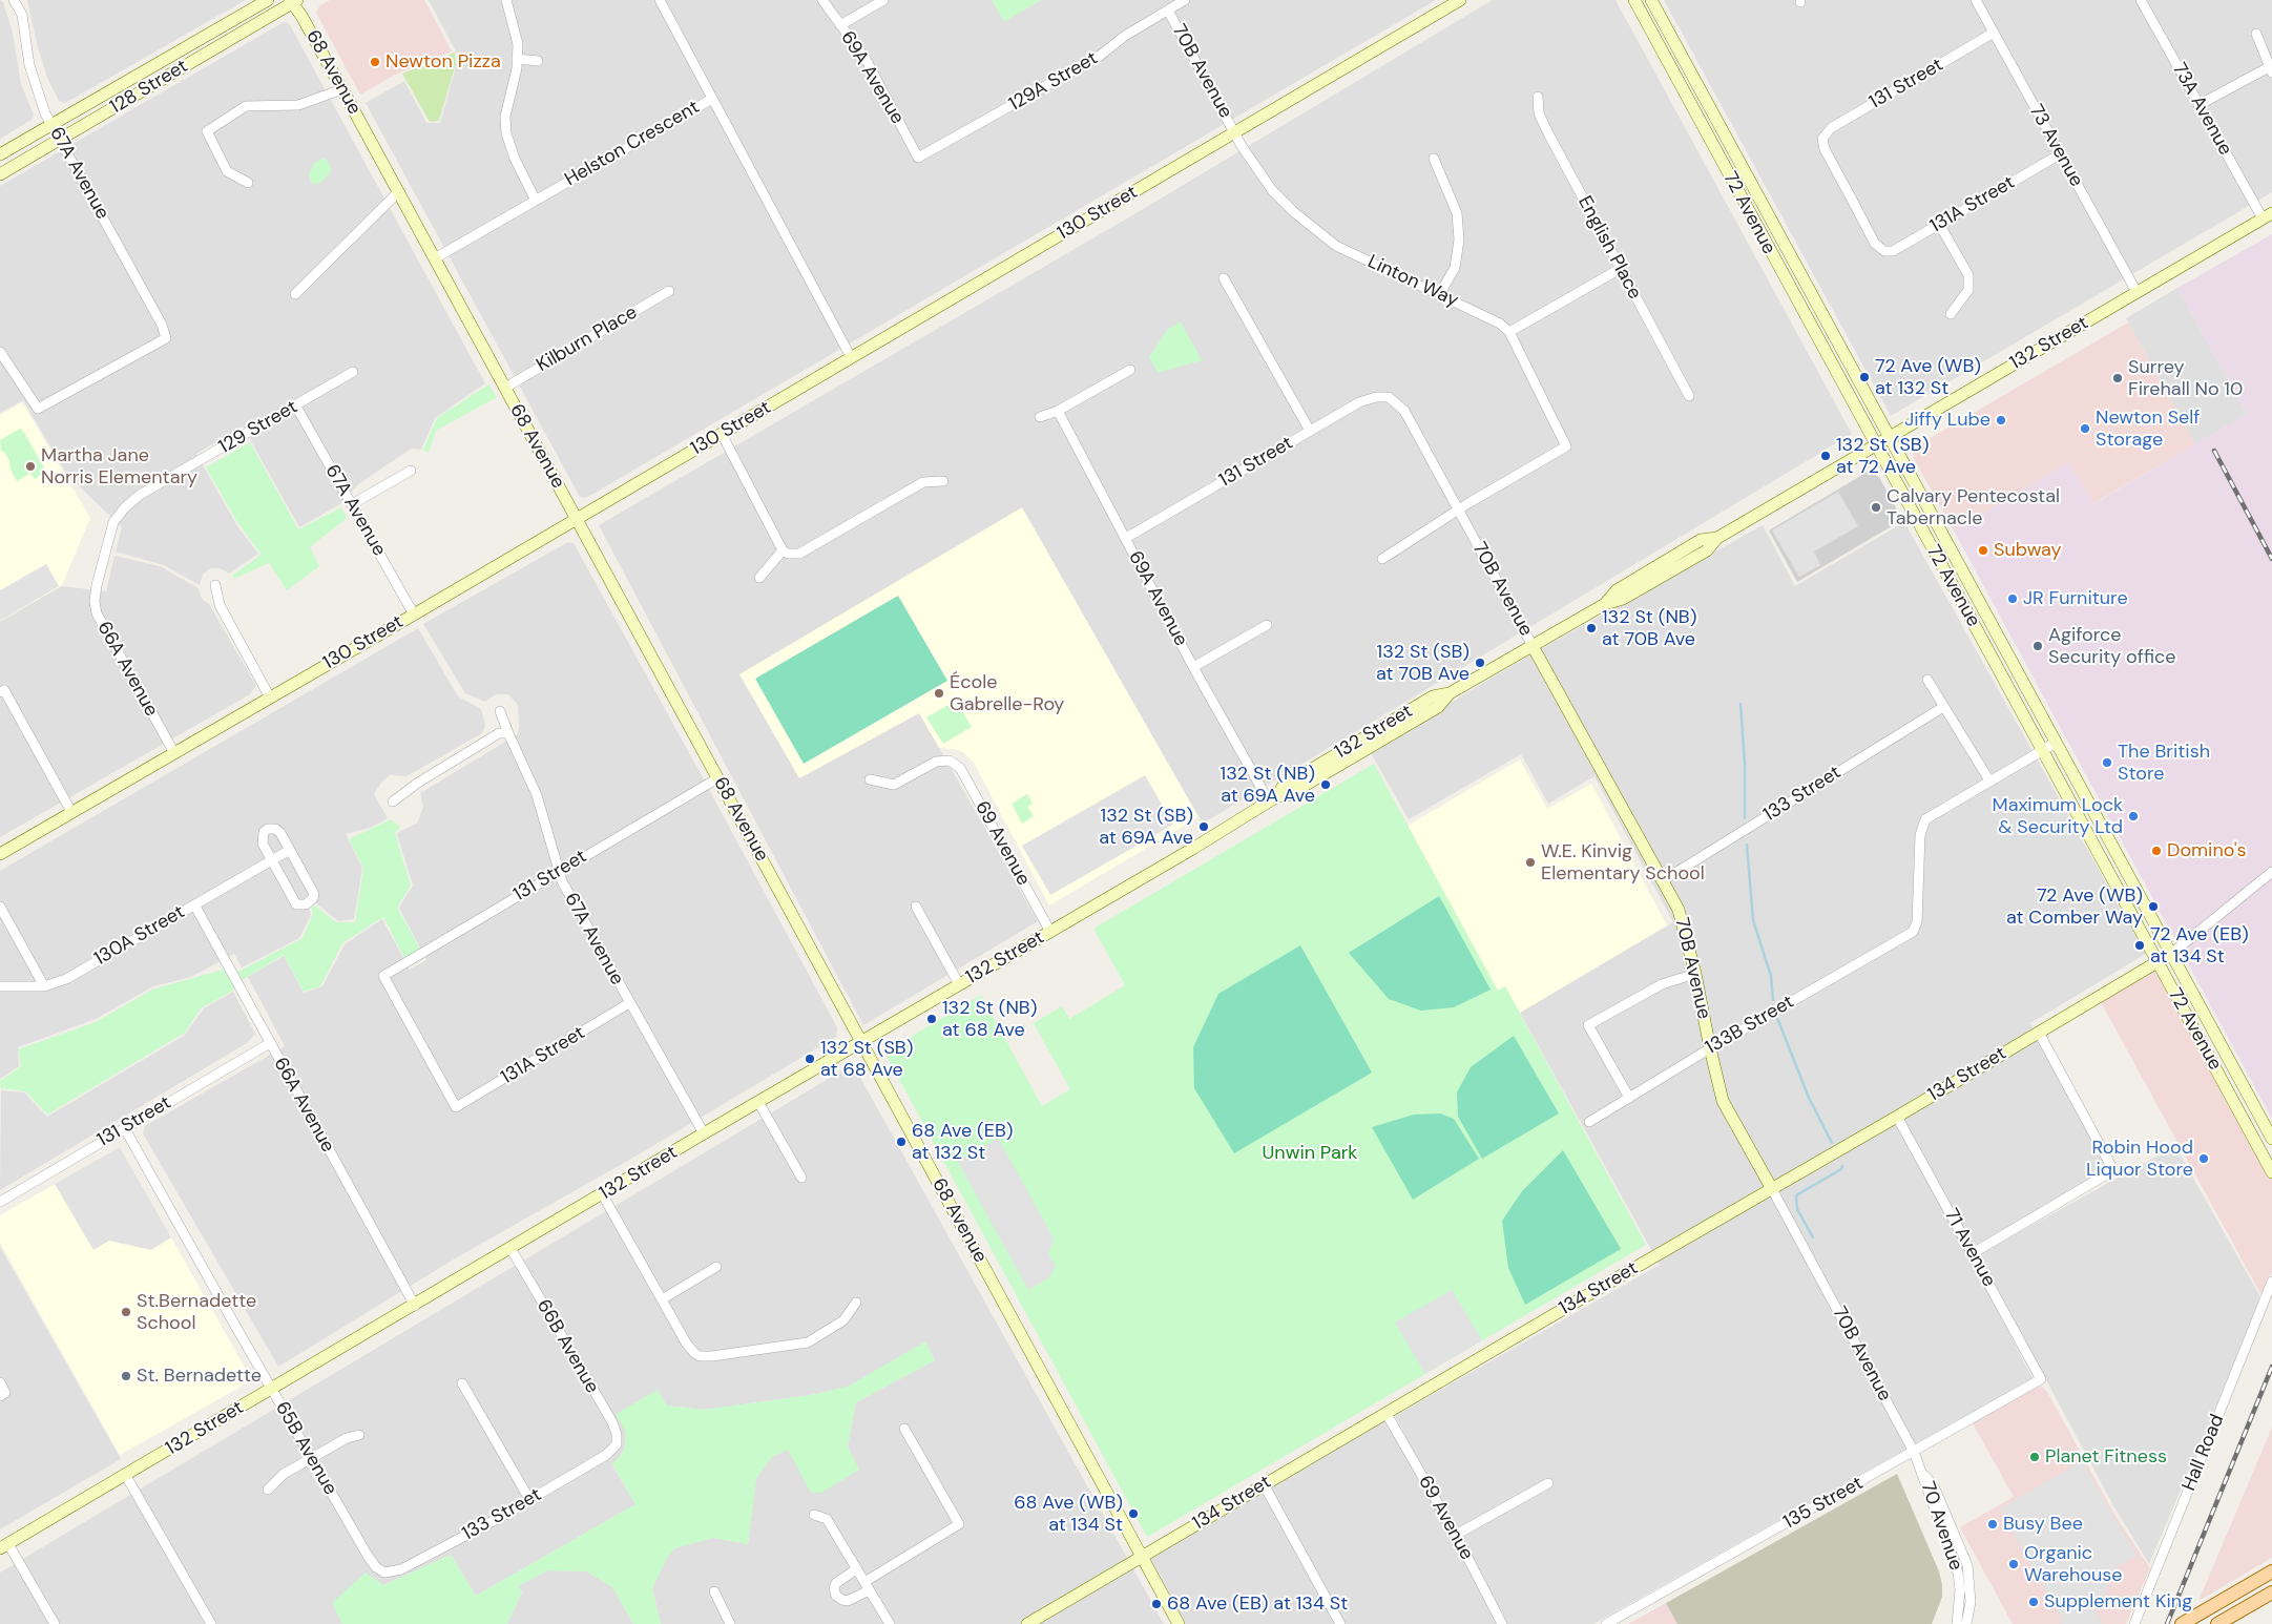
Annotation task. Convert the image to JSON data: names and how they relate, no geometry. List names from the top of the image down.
{
  "streets": {
    "main road": [
      "70B Avenue",
      "68 Avenue",
      "128 Street",
      "130 Street",
      "72 Avenue",
      "132 Street",
      "134 Street"
    ],
    "street": [
      "69A Avenue",
      "129A Street",
      "131 Street",
      "73A Avenue",
      "Helston Crescent",
      "73 Avenue",
      "67A Avenue",
      "131A Street",
      "English Place",
      "Linton Way",
      "Kilburn Place",
      "129 Street",
      "66A Avenue",
      "133 Street",
      "69 Avenue",
      "130A Street",
      "133B Street",
      "71 Avenue",
      "66B Avenue",
      "65B Avenue",
      "Hall Road",
      "135 Street",
      "70 Avenue"
    ]
  },
  "crossings": [
    ["70B Avenue", "129A Street"],
    ["70B Avenue", "131 Street"],
    ["70B Avenue", "130 Street"],
    ["70B Avenue", "Linton Way"],
    ["70B Avenue", "132 Street"],
    ["70B Avenue", "133 Street"],
    ["70B Avenue", "133B Street"],
    ["70B Avenue", "134 Street"],
    ["70B Avenue", "135 Street"],
    ["70B Avenue", "70 Avenue"],
    ["68 Avenue", "131 Street"],
    ["68 Avenue", "128 Street"],
    ["68 Avenue", "Helston Crescent"],
    ["68 Avenue", "130 Street"],
    ["68 Avenue", "Kilburn Place"],
    ["68 Avenue", "132 Street"],
    ["68 Avenue", "134 Street"],
    ["69A Avenue", "129A Street"],
    ["69A Avenue", "131 Street"],
    ["69A Avenue", "132 Street"],
    ["131 Street", "73 Avenue"],
    ["131 Street", "67A Avenue"],
    ["131 Street", "131A Street"],
    ["131 Street", "66A Avenue"],
    ["131 Street", "65B Avenue"],
    ["128 Street", "67A Avenue"],
    ["73A Avenue", "132 Street"],
    ["Helston Crescent", "130 Street"],
    ["73 Avenue", "131A Street"],
    ["73 Avenue", "132 Street"],
    ["67A Avenue", "131A Street"],
    ["67A Avenue", "130 Street"],
    ["67A Avenue", "132 Street"],
    ["67A Avenue", "129 Street"],
    ["130 Street", "Linton Way"],
    ["130 Street", "66A Avenue"],
    ["72 Avenue", "132 Street"],
    ["72 Avenue", "134 Street"],
    ["132 Street", "66A Avenue"],
    ["132 Street", "69 Avenue"],
    ["132 Street", "66B Avenue"],
    ["132 Street", "65B Avenue"],
    ["129 Street", "66A Avenue"],
    ["66A Avenue", "130A Street"],
    ["133 Street", "66B Avenue"],
    ["133 Street", "65B Avenue"],
    ["69 Avenue", "134 Street"],
    ["134 Street", "71 Avenue"],
    ["71 Avenue", "135 Street"]
  ],
  "parks": ["Unwin Park"],
  "places": [
    "Newton Pizza",
    "72 Ave (WB) at 132 St",
    "Surrey Firehall No 10",
    "Jiffy Lube",
    "Newton Self Storage",
    "132 St (SB) at 72 Ave",
    "Martha Jane Norris Elementary",
    "Calvary Pentecostal Tabernacle",
    "Subway",
    "JR Furniture",
    "132 St (NB) at 70B Ave",
    "Agiforce Security office",
    "132 St (SB) at 70B Ave",
    "École Gabrelle-Roy",
    "The British Store",
    "132 St (NB) at 69A Ave",
    "Maximum Lock & Security Ltd",
    "132 St (SB) at 69A Ave",
    "Domino's",
    "W.E. Kinvig Elementary School",
    "72 Ave (WB) at Comber Way",
    "72 Ave (EB) at 134 St",
    "132 St (NB) at 68 Ave",
    "132 St (SB) at 68 Ave",
    "68 Ave (EB) at 132 St",
    "Robin Hood Liquor Store",
    "St.Bernadette School",
    "St. Bernadette",
    "Planet Fitness",
    "68 Ave (WB) at 134 St",
    "Busy Bee",
    "Organic Warehouse",
    "Supplement King",
    "68 Ave (EB) at 134 St"
  ]
}
